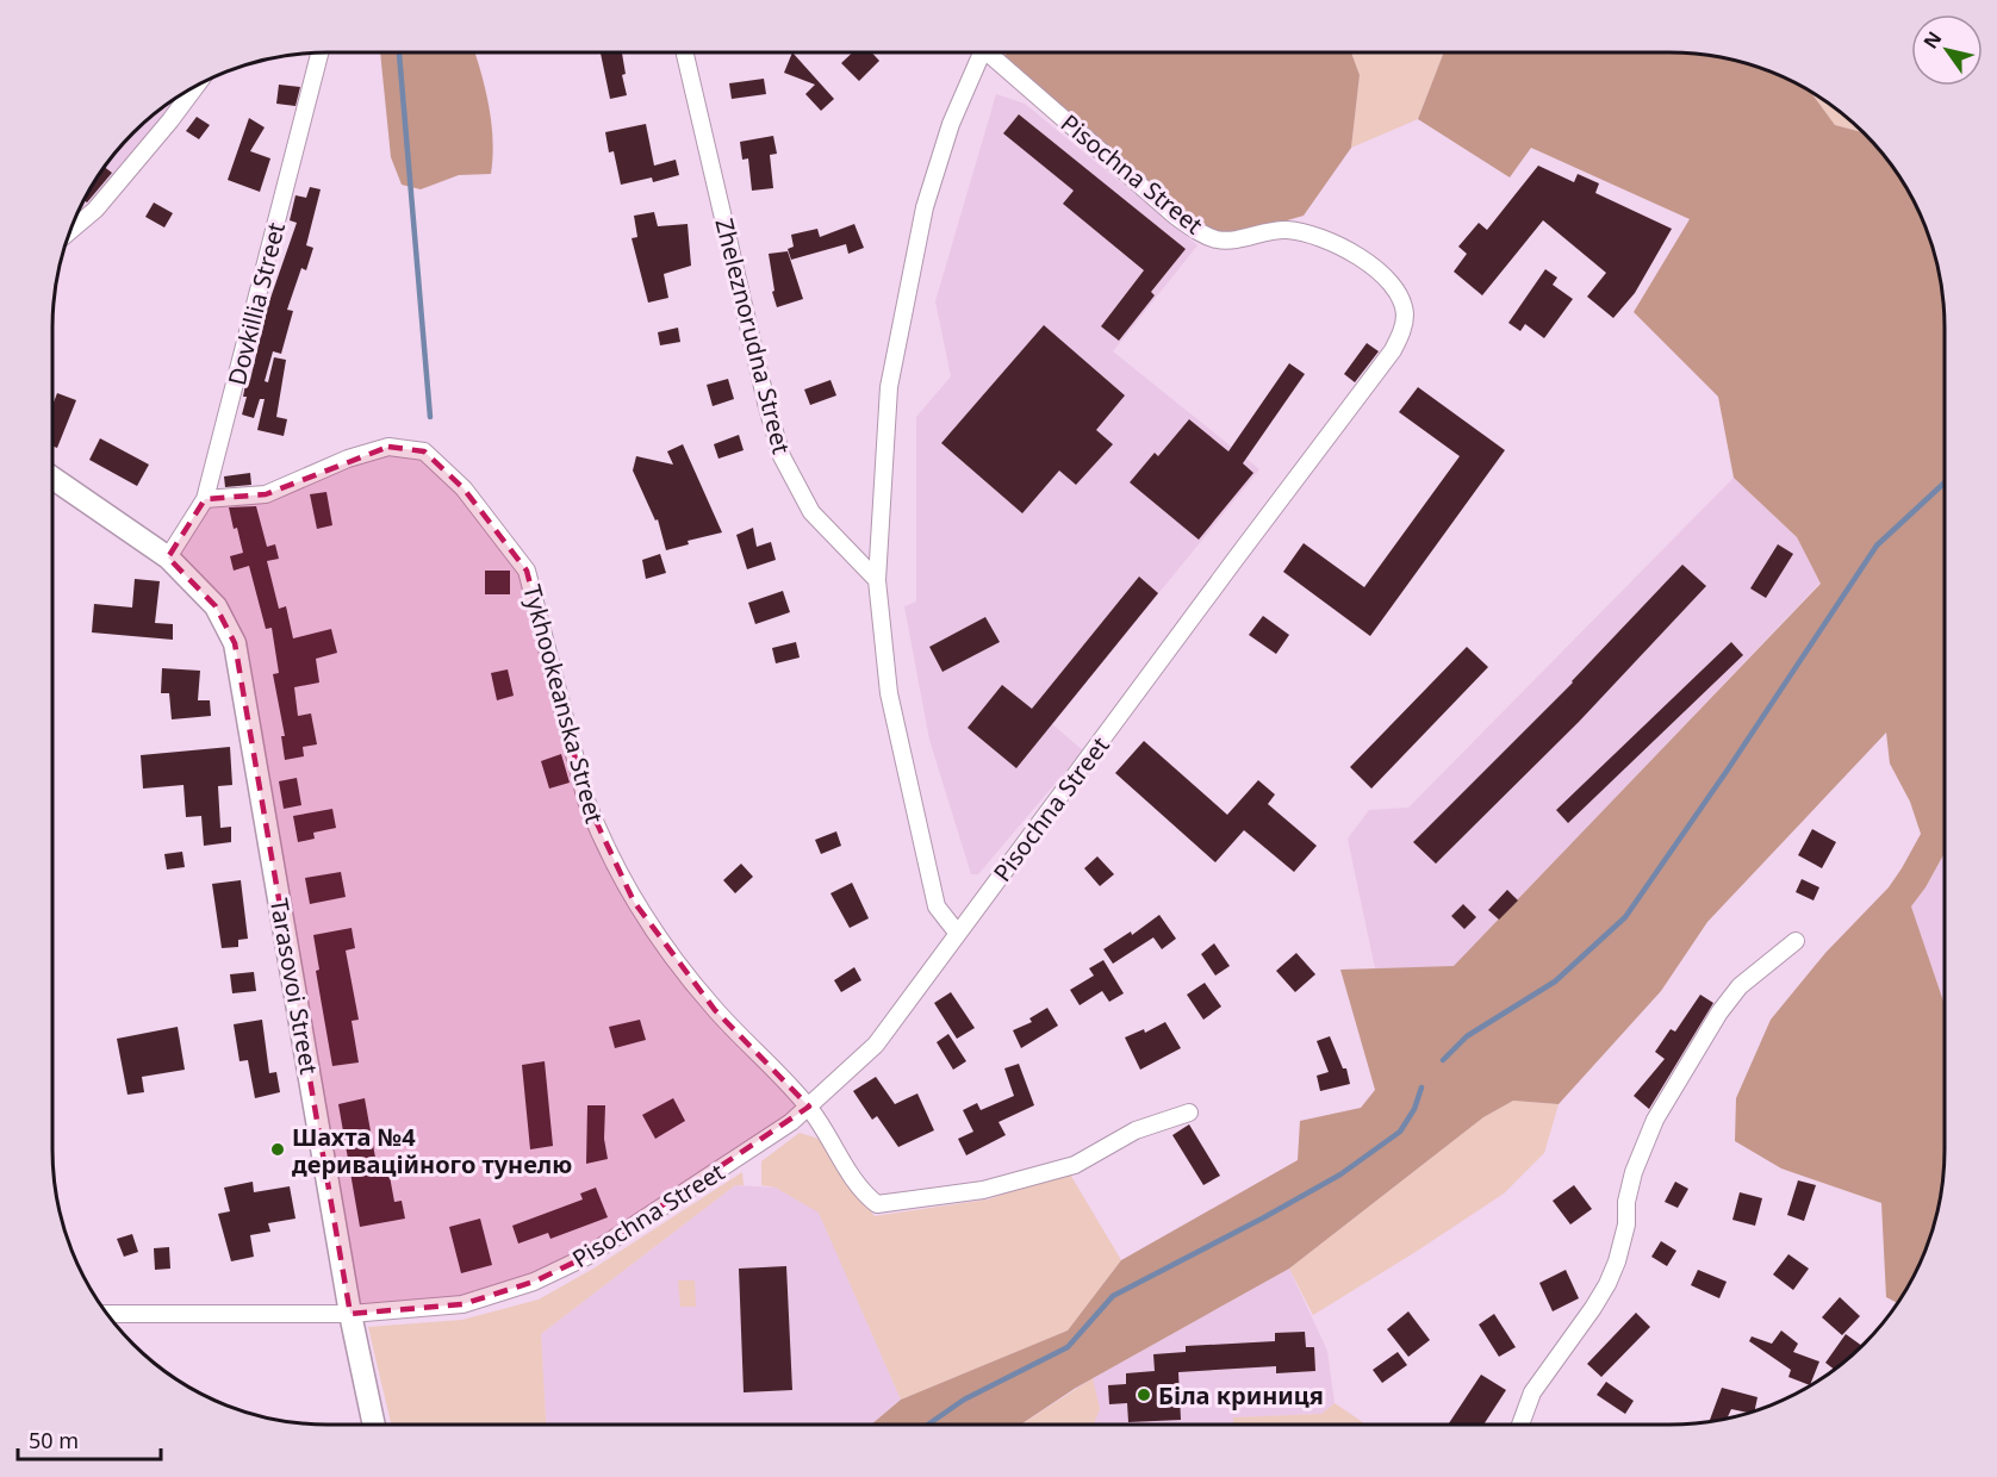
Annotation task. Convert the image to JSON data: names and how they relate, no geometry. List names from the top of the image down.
{
  "streets": {
    "street": [
      "Pisochna Street",
      "Dovkillia Street",
      "Zheleznorudna Street",
      "Tykhookeanska Street",
      "Tarasovoi Street"
    ]
  },
  "crossings": [
    ["Pisochna Street", "Tykhookeanska Street"],
    ["Pisochna Street", "Tarasovoi Street"],
    ["Dovkillia Street", "Tykhookeanska Street"],
    ["Dovkillia Street", "Tarasovoi Street"]
  ],
  "places": ["Шахта №4 дериваційного тунелю", "Біла криниця"],
  "scale_bar": "50 m",
  "north": "top left"
}
